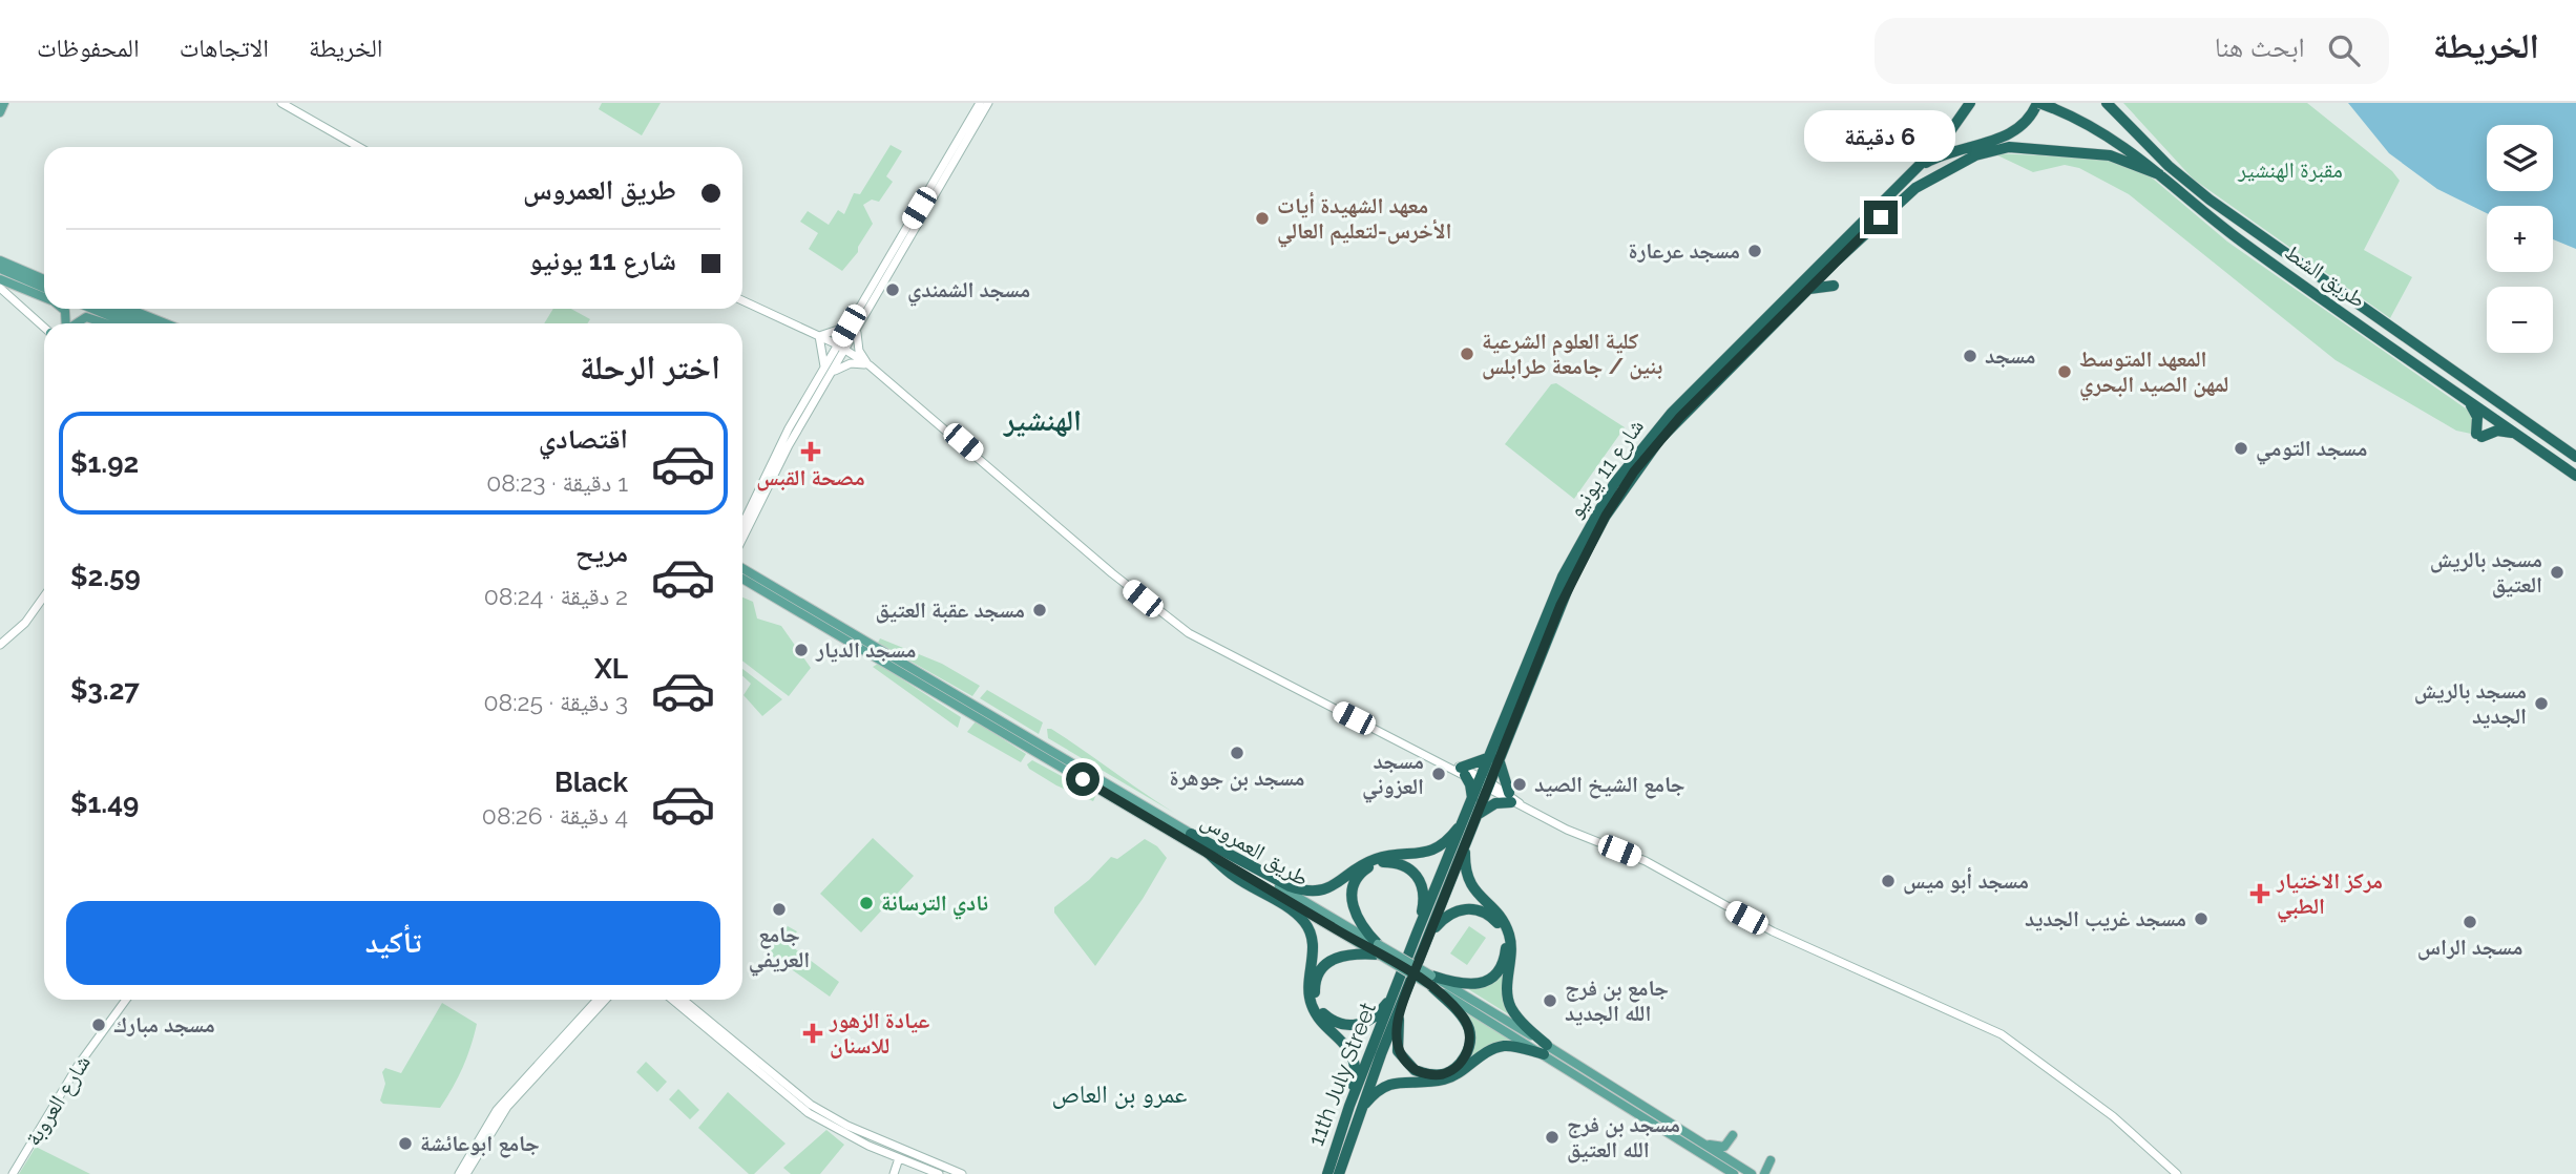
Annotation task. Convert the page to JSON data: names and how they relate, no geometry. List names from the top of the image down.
{
  "streets": {
    "highway": ["طريق الشط", "شارع 11 يونيو", "11th July Street"],
    "main road": ["طريق العمروس", "شارع العروبة"]
  },
  "crossings": [
    ["طريق الشط", "شارع 11 يونيو"],
    ["شارع 11 يونيو", "11th July Street"]
  ],
  "districts": ["الهنشير", "عمرو بن العاص"],
  "parks": ["مقبرة الهنشير"],
  "places": {
    "other": [
      "معهد الشهيدة أيات الأخرس-لتعليم العالي",
      "مسجد عرعارة",
      "مسجد الشمندي",
      "كلية العلوم الشرعية بنين / جامعة طرابلس",
      "مسجد",
      "المعهد المتوسط لمهن الصيد البحري",
      "مسجد التومي",
      "مسجد بالريش العتيق",
      "مسجد عقبة العتيق",
      "مسجد الديار",
      "مسجد بالريش الجديد",
      "مسجد بن جوهرة",
      "مسجد العزوني",
      "جامع الشيخ الصيد",
      "مسجد أبو ميس",
      "نادي الترسانة",
      "جامع العريفي",
      "مسجد غريب الجديد",
      "مسجد الراس",
      "جامع بن فرج الله الجديد",
      "مسجد مبارك",
      "مسجد بن فرج الله العتيق",
      "جامع ابوعائشة"
    ],
    "health": ["مصحة القبس", "مركز الاختيار الطبي", "عيادة الزهور للاسنان"]
  },
  "page": {
    "header": "الخريطة",
    "search": "ابحث هنا",
    "nav": ["الخريطة", "الاتجاهات", "المحفوظات"],
    "bubble": "6 دقيقة",
    "map_buttons": ["+", "−"],
    "banner": ["طريق العمروس", "شارع 11 يونيو"],
    "heading": "اختر الرحلة",
    "list": [
      {
        "name": "اقتصادي",
        "note": "1 دقيقة · 08:23",
        "value": "$1.92"
      },
      {
        "name": "مريح",
        "note": "2 دقيقة · 08:24",
        "value": "$2.59"
      },
      {
        "name": "XL",
        "note": "3 دقيقة · 08:25",
        "value": "$3.27"
      },
      {
        "name": "Black",
        "note": "4 دقيقة · 08:26",
        "value": "$1.49"
      }
    ],
    "buttons": "تأكيد"
  }
}
